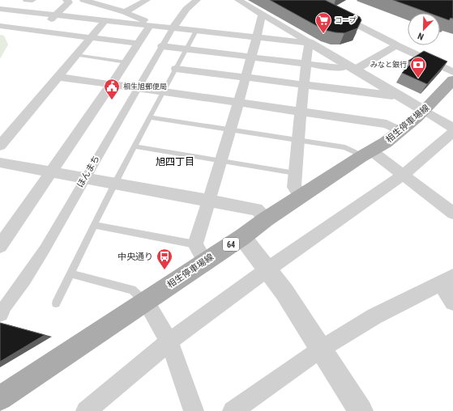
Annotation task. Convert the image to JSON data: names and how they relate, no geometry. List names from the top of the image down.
{
  "streets": {
    "main road": ["相生停車場線", "64"],
    "street": ["ほんまち"]
  },
  "districts": ["旭四丁目"],
  "places": {
    "supermarket": ["コープ"],
    "bank": ["みなと銀行"],
    "public building": ["相生旭郵便局"],
    "bus stop": ["中央通り"]
  },
  "north": "bottom left"
}
